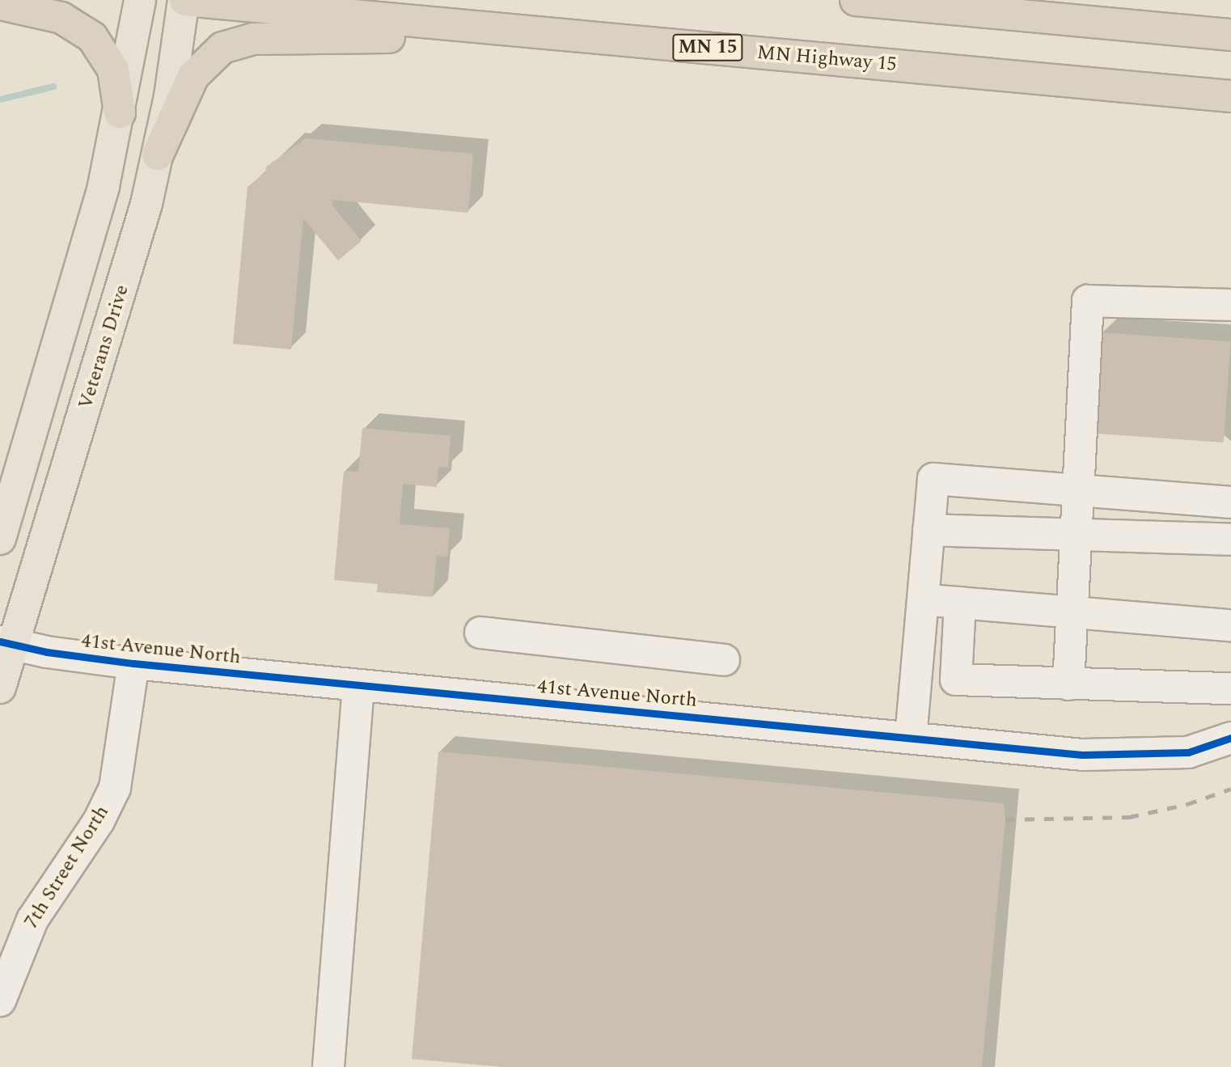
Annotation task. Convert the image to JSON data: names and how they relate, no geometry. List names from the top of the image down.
{
  "streets": {
    "highway": ["MN 15", "MN Highway 15"],
    "main road": ["Veterans Drive"],
    "street": ["41st Avenue North", "7th Street North"]
  },
  "crossings": [
    ["MN Highway 15", "Veterans Drive"],
    ["Veterans Drive", "41st Avenue North"],
    ["41st Avenue North", "7th Street North"]
  ]
}
